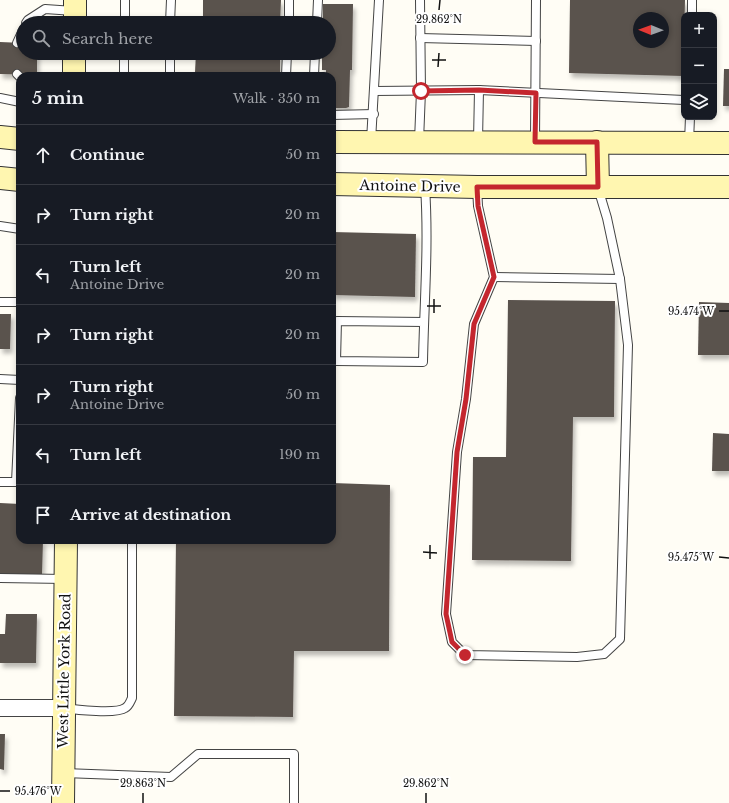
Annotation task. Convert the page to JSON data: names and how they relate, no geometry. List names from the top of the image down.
{
  "streets": {
    "main road": ["Antoine Drive", "West Little York Road"]
  },
  "north": "left",
  "page": {
    "map_buttons": ["+", "−"],
    "search": "Search here",
    "heading": ["5 min", "Walk · 350 m"],
    "list": [
      ["Continue", "50 m"],
      ["Turn right", "20 m"],
      ["Turn left", "Antoine Drive", "20 m"],
      ["Turn right", "20 m"],
      ["Turn right", "Antoine Drive", "50 m"],
      ["Turn left", "190 m"],
      "Arrive at destination"
    ]
  },
  "coordinates": [
    "29.862°N",
    "95.474°W",
    "95.475°W",
    "29.863°N",
    "95.476°W"
  ]
}
